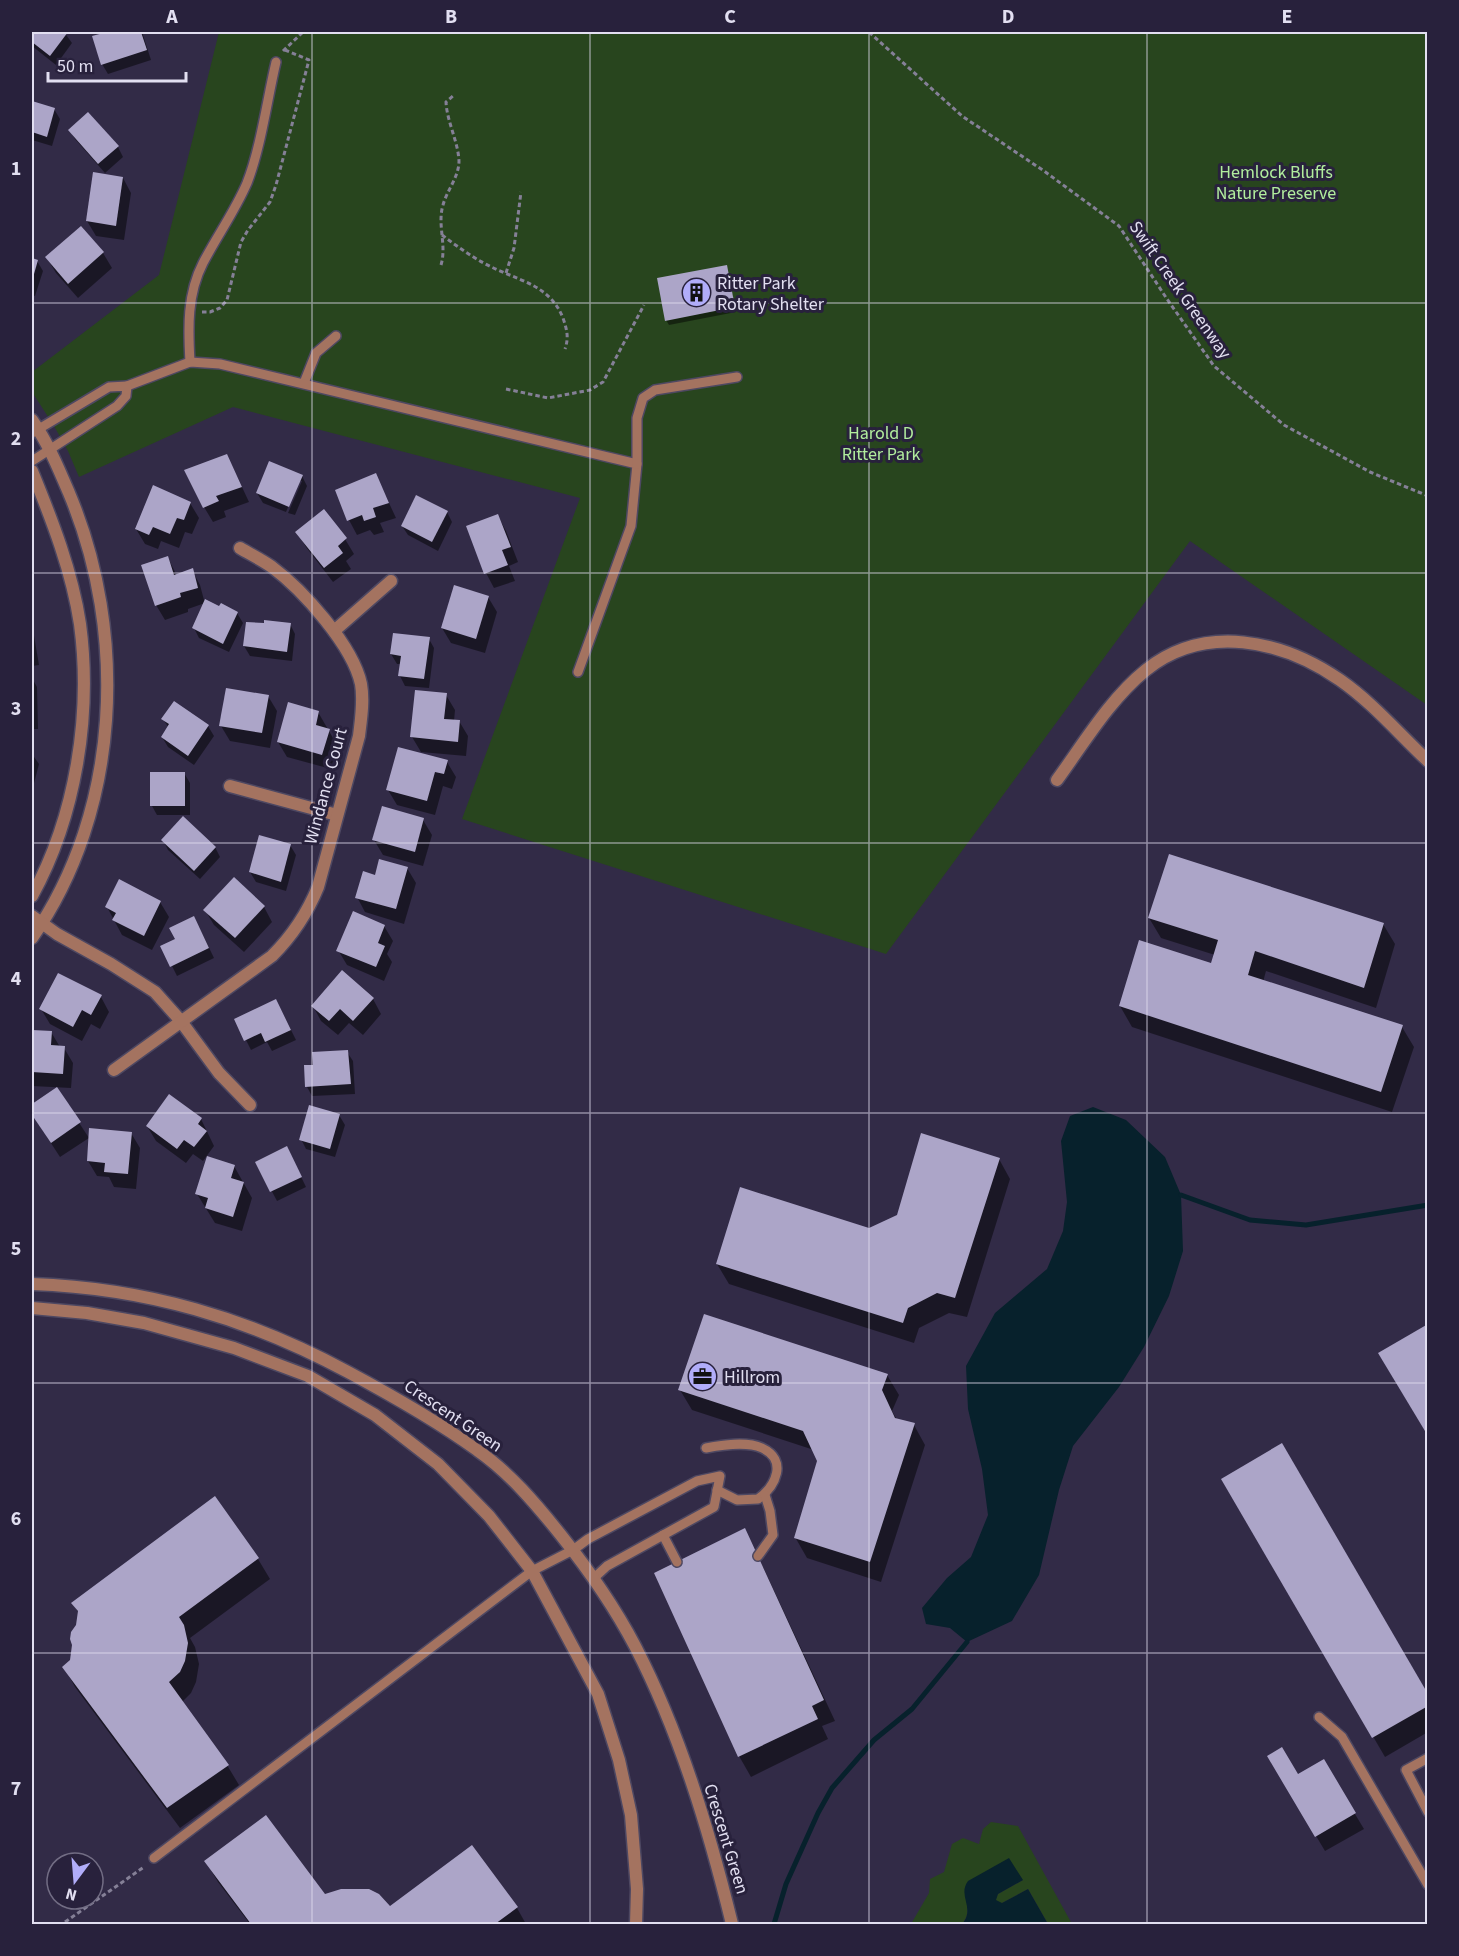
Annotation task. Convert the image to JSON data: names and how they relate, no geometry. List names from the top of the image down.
{
  "streets": {
    "street": ["Windance Court", "Crescent Green"],
    "path": ["Swift Creek Greenway"]
  },
  "parks": ["Hemlock Bluffs Nature Preserve", "Harold D Ritter Park"],
  "places": {
    "building": ["Ritter Park Rotary Shelter"],
    "office": ["Hillrom"]
  },
  "scale_bar": "50 m",
  "north": "bottom",
  "grid": {
    "columns": [
      "A",
      "B",
      "C",
      "D",
      "E"
    ],
    "rows": [
      "1",
      "2",
      "3",
      "4",
      "5",
      "6",
      "7"
    ]
  }
}
